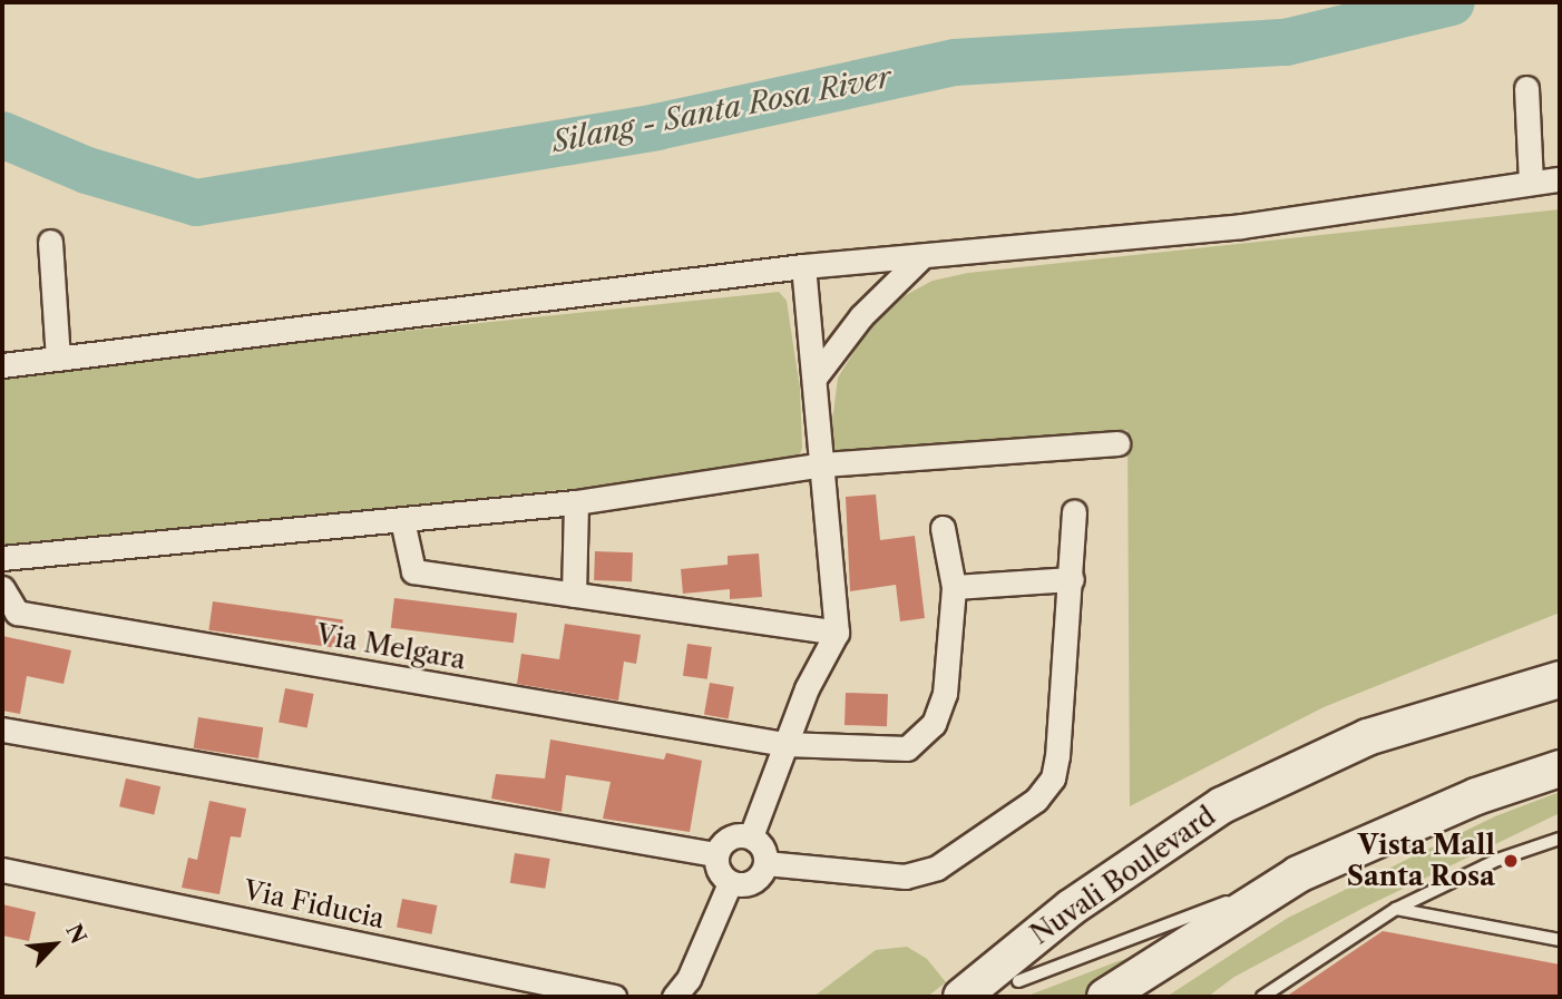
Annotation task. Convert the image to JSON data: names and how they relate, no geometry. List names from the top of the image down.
{
  "streets": {
    "main road": ["Nuvali Boulevard"],
    "street": ["Via Melgara", "Via Fiducia"]
  },
  "water": ["Silang - Santa Rosa River"],
  "places": ["Vista Mall Santa Rosa"],
  "north": "top right"
}
